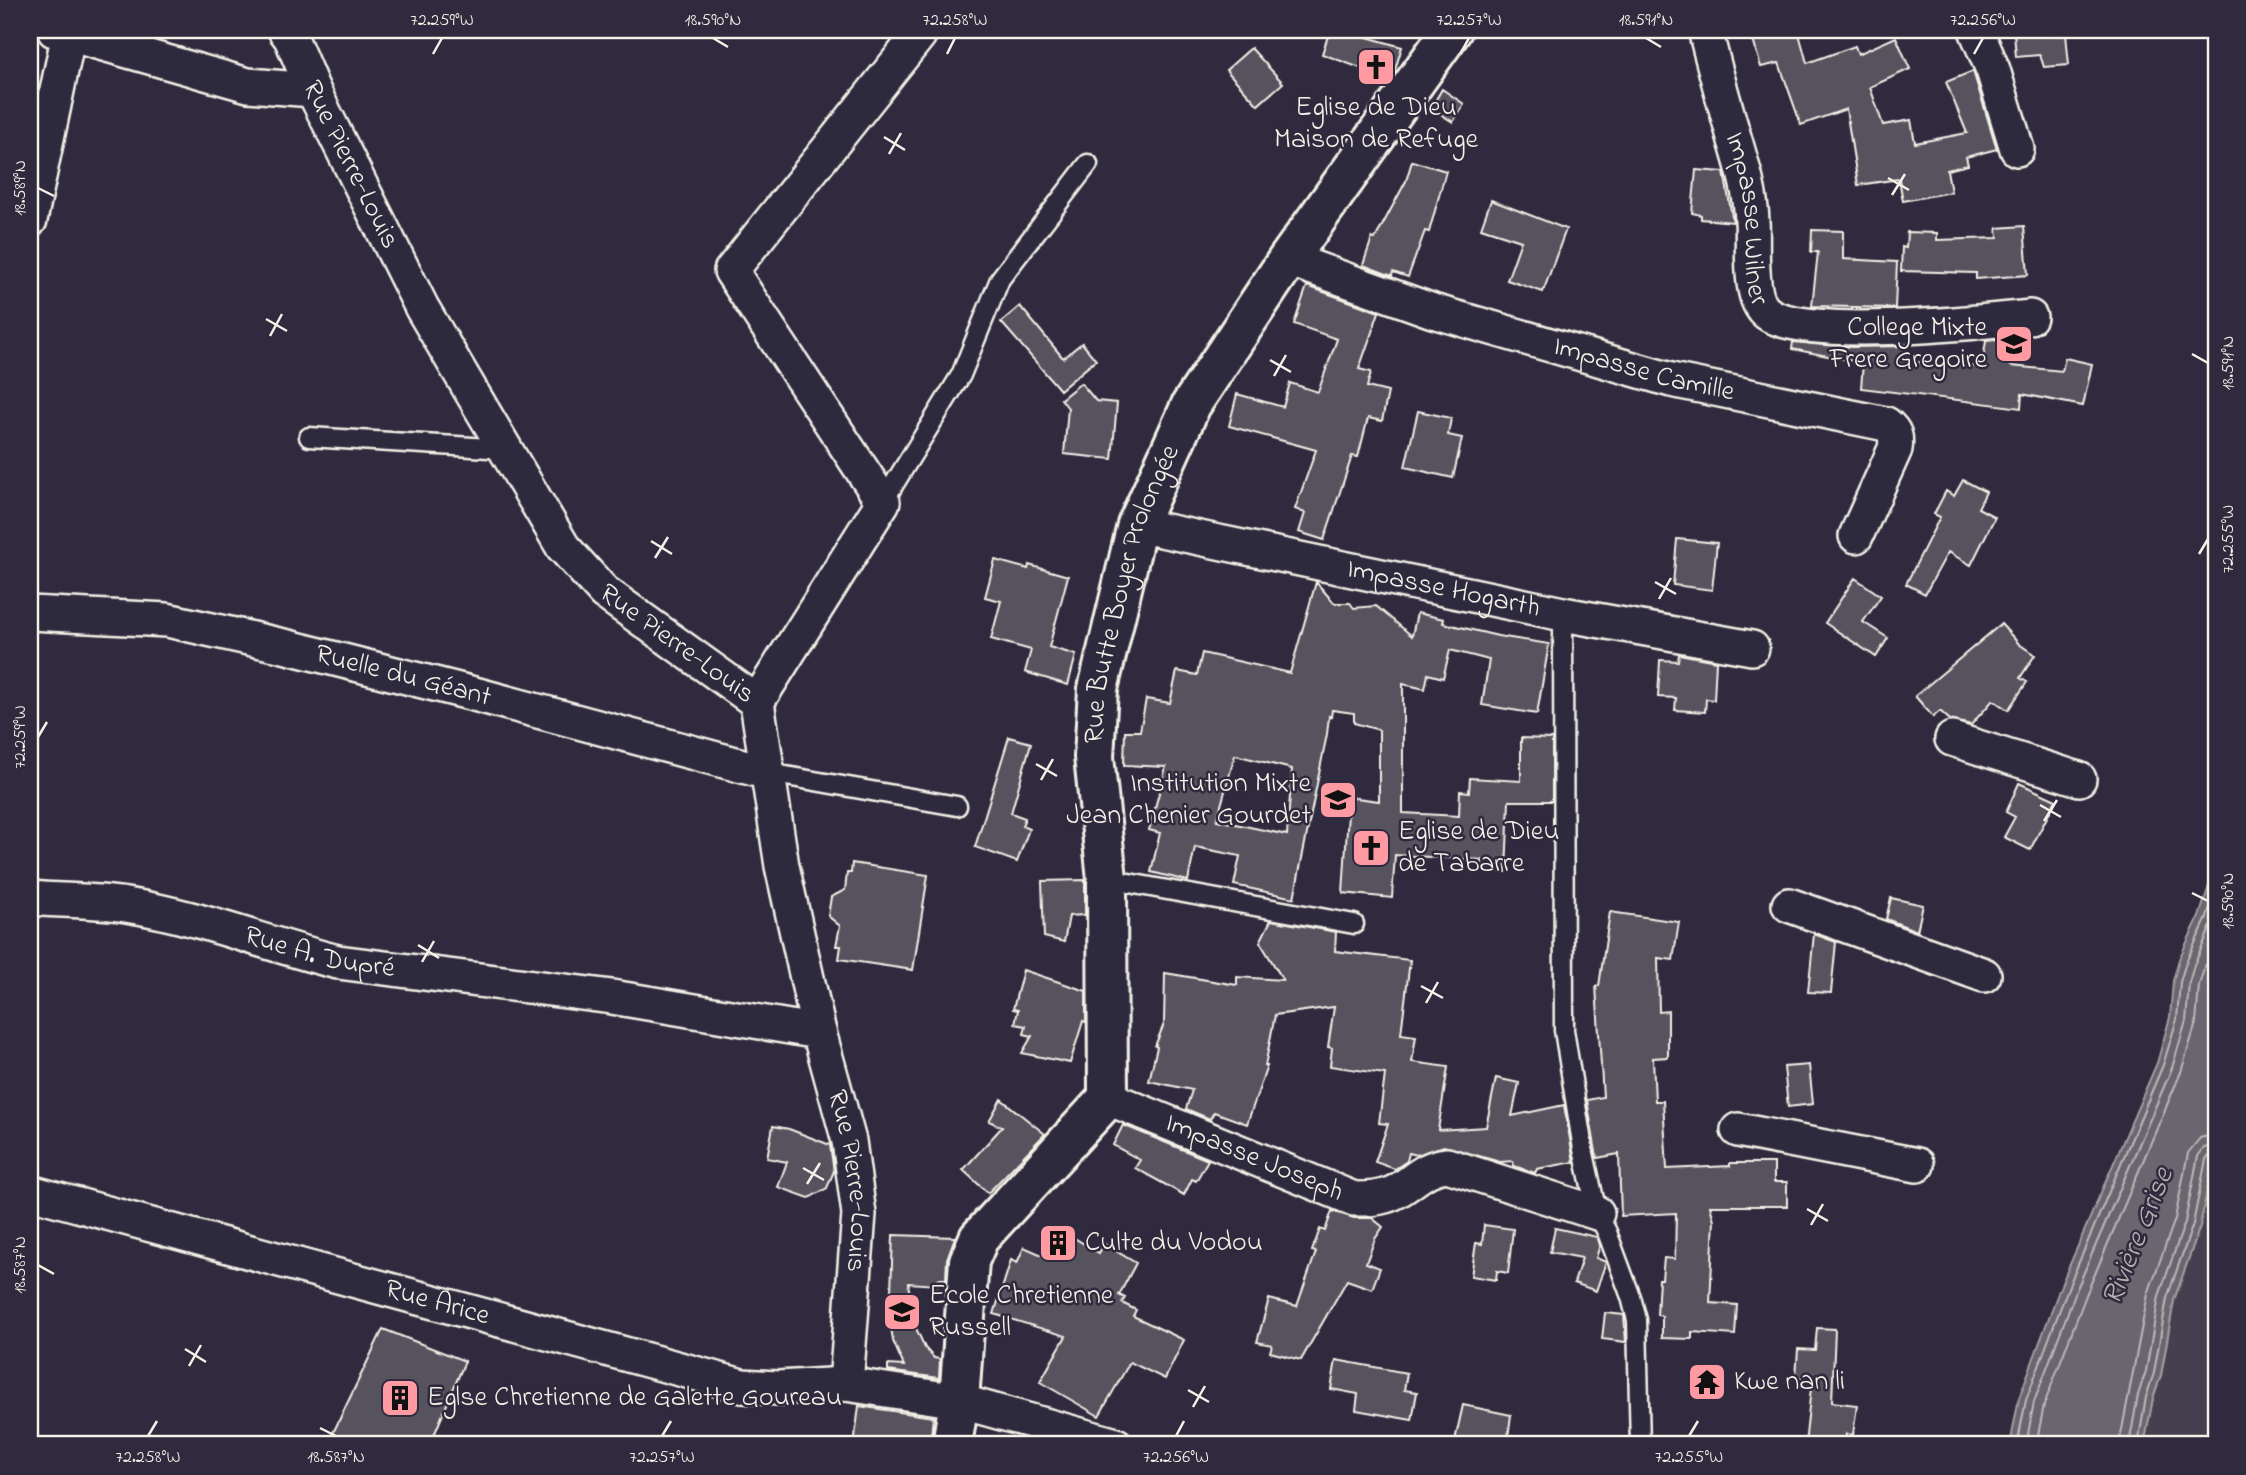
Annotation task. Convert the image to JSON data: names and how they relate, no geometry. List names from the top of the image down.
{
  "streets": {
    "street": [
      "Rue Pierre-Louis",
      "Impasse Wilner",
      "Impasse Camille",
      "Impasse Hogarth",
      "Rue Butte Boyer Prolongée",
      "Ruelle du Géant",
      "Rue A. Dupré",
      "Impasse Joseph",
      "Rue Arice"
    ]
  },
  "crossings": [
    ["Rue Pierre-Louis", "Ruelle du Géant"],
    ["Rue Pierre-Louis", "Rue A. Dupré"],
    ["Rue Pierre-Louis", "Rue Arice"],
    ["Impasse Camille", "Rue Butte Boyer Prolongée"],
    ["Impasse Hogarth", "Rue Butte Boyer Prolongée"],
    ["Rue Butte Boyer Prolongée", "Impasse Joseph"]
  ],
  "water": ["Rivière Grise"],
  "places": {
    "church": ["Eglise de Dieu Maison de Refuge", "Eglise de Dieu de Tabarre"],
    "school or university": ["College Mixte Frere Gregoire", "Institution Mixte Jean Chenier Gourdet", "Ecole Chretienne Russell"],
    "building": ["Culte du Vodou", "Eglse Chretienne de Galette Goureau"],
    "temple": ["Kwe nan li"]
  },
  "coordinates": [
    "72.259°W",
    "18.590°N",
    "72.258°W",
    "72.257°W",
    "18.591°N",
    "72.256°W",
    "18.589°N",
    "72.255°W",
    "18.587°N"
  ]
}
